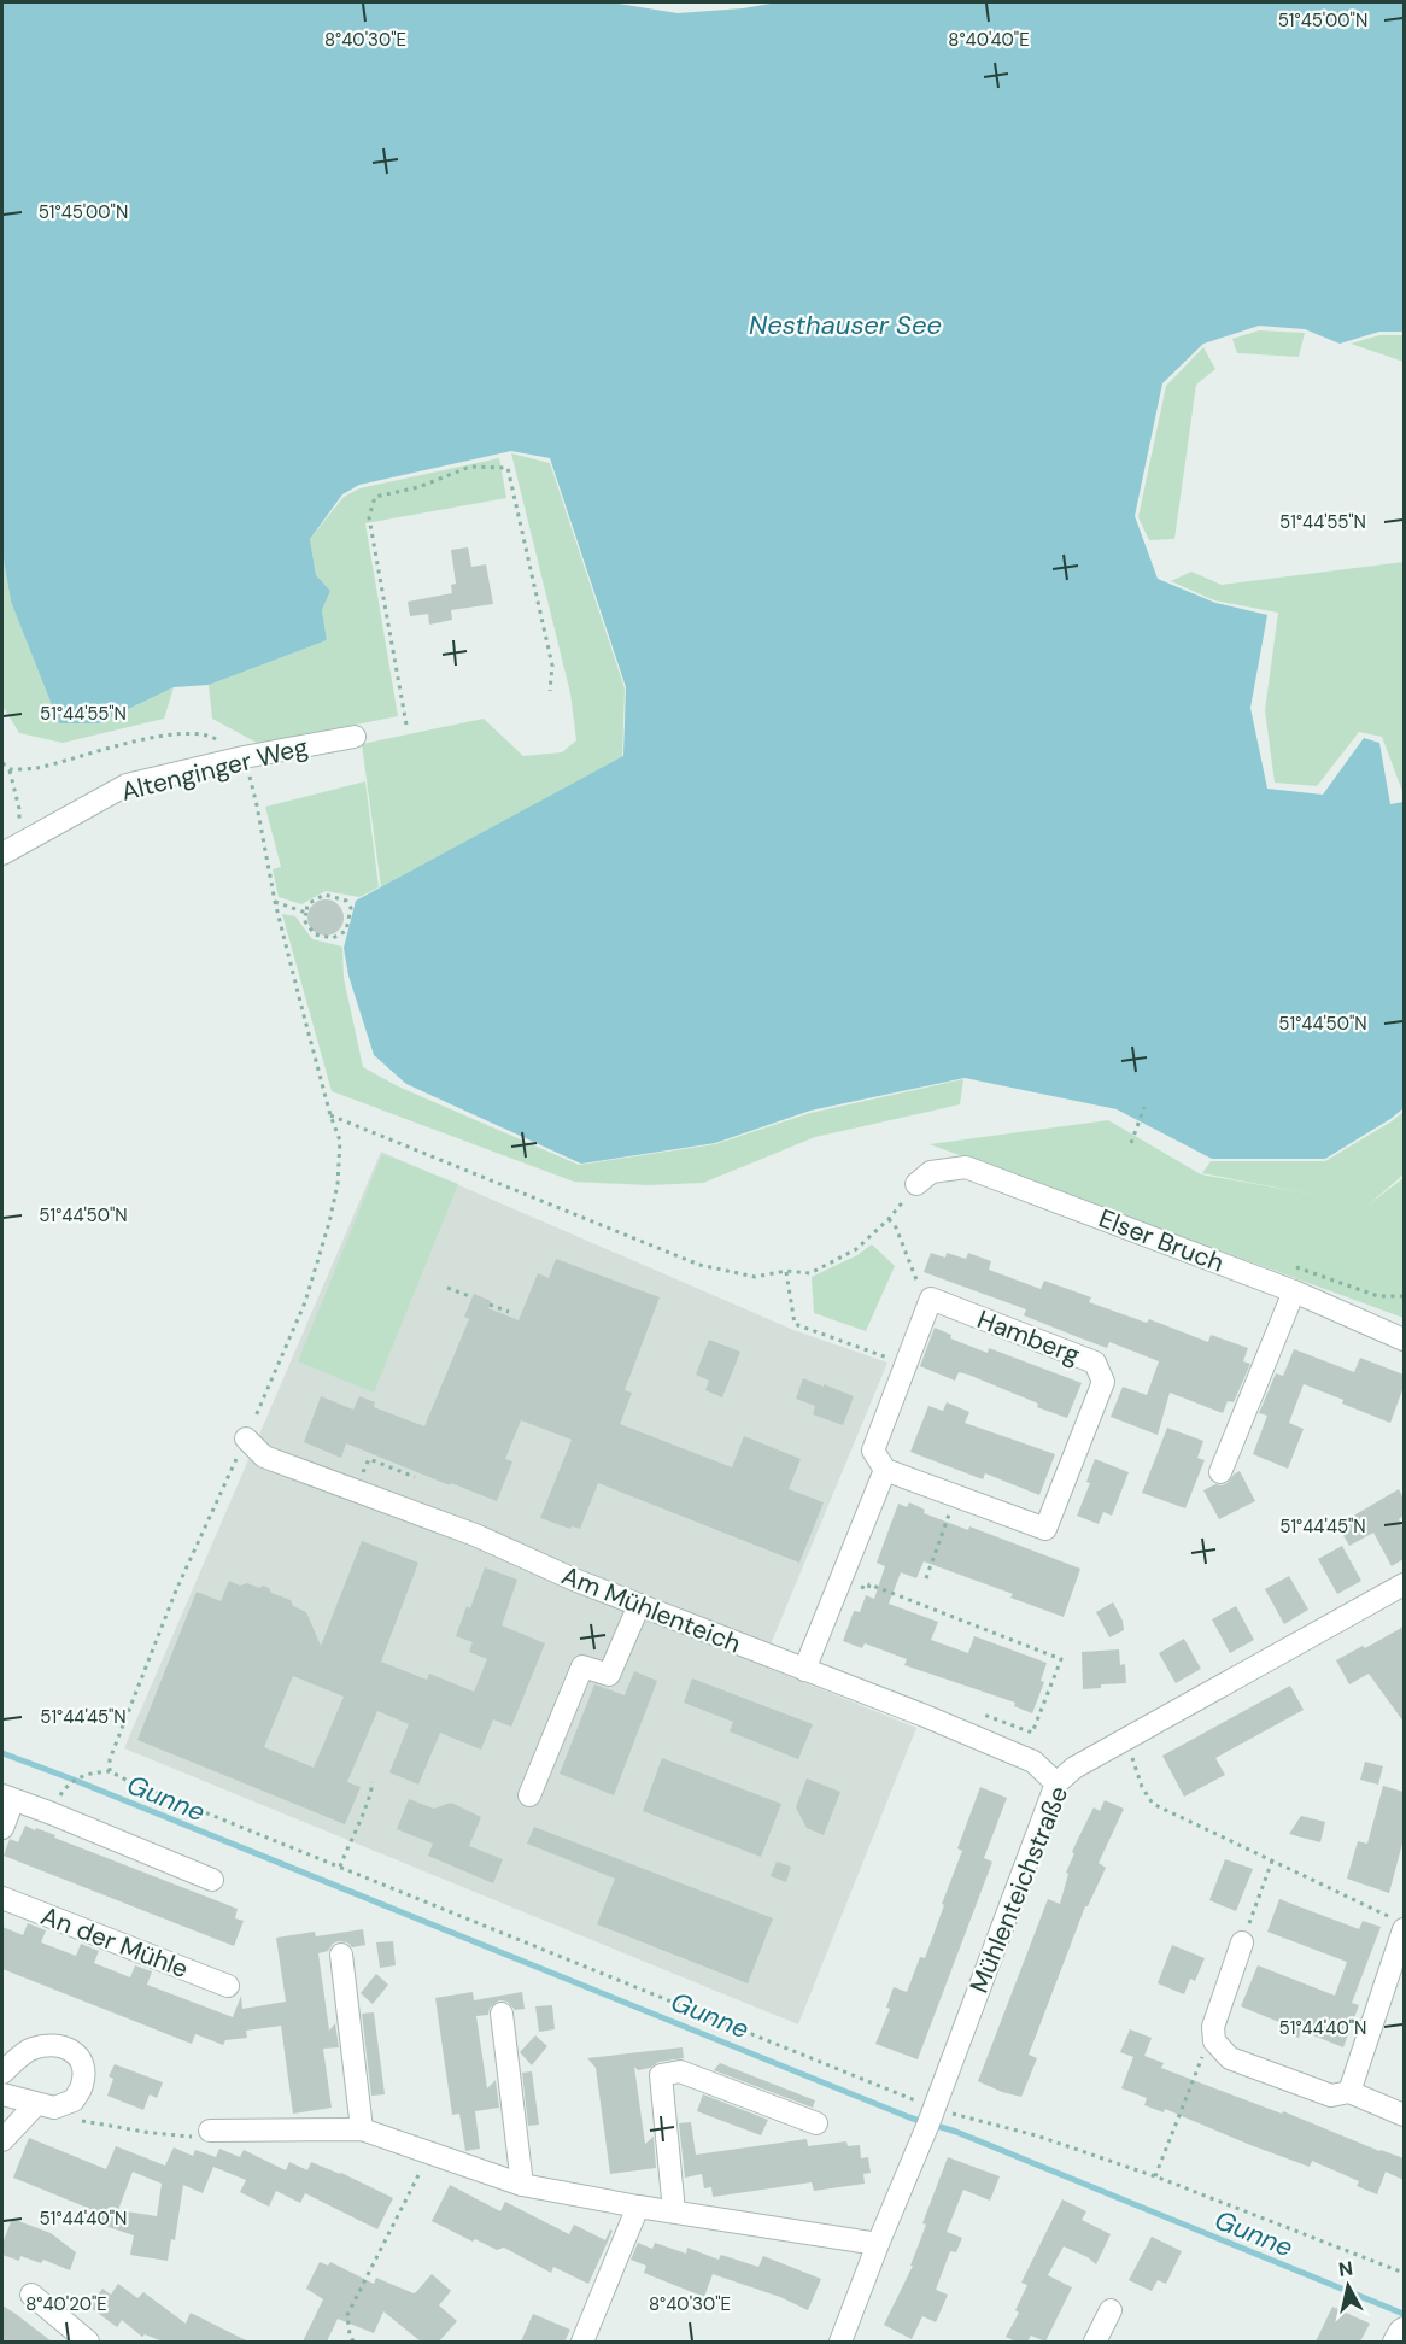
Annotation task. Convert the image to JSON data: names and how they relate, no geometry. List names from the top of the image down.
{
  "streets": {
    "street": [
      "Altenginger Weg",
      "Elser Bruch",
      "Hamberg",
      "Am Mühlenteich",
      "Mühlenteichstraße",
      "An der Mühle"
    ]
  },
  "crossings": [
    ["Am Mühlenteich", "Mühlenteichstraße"]
  ],
  "water": ["Nesthauser See", "Gunne"],
  "north": "top",
  "coordinates": [
    "51°45'00\"N",
    "8°40'30\"E",
    "8°40'40\"E",
    "51°44'55\"N",
    "51°44'50\"N",
    "51°44'45\"N",
    "51°44'40\"N",
    "8°40'20\"E"
  ]
}
